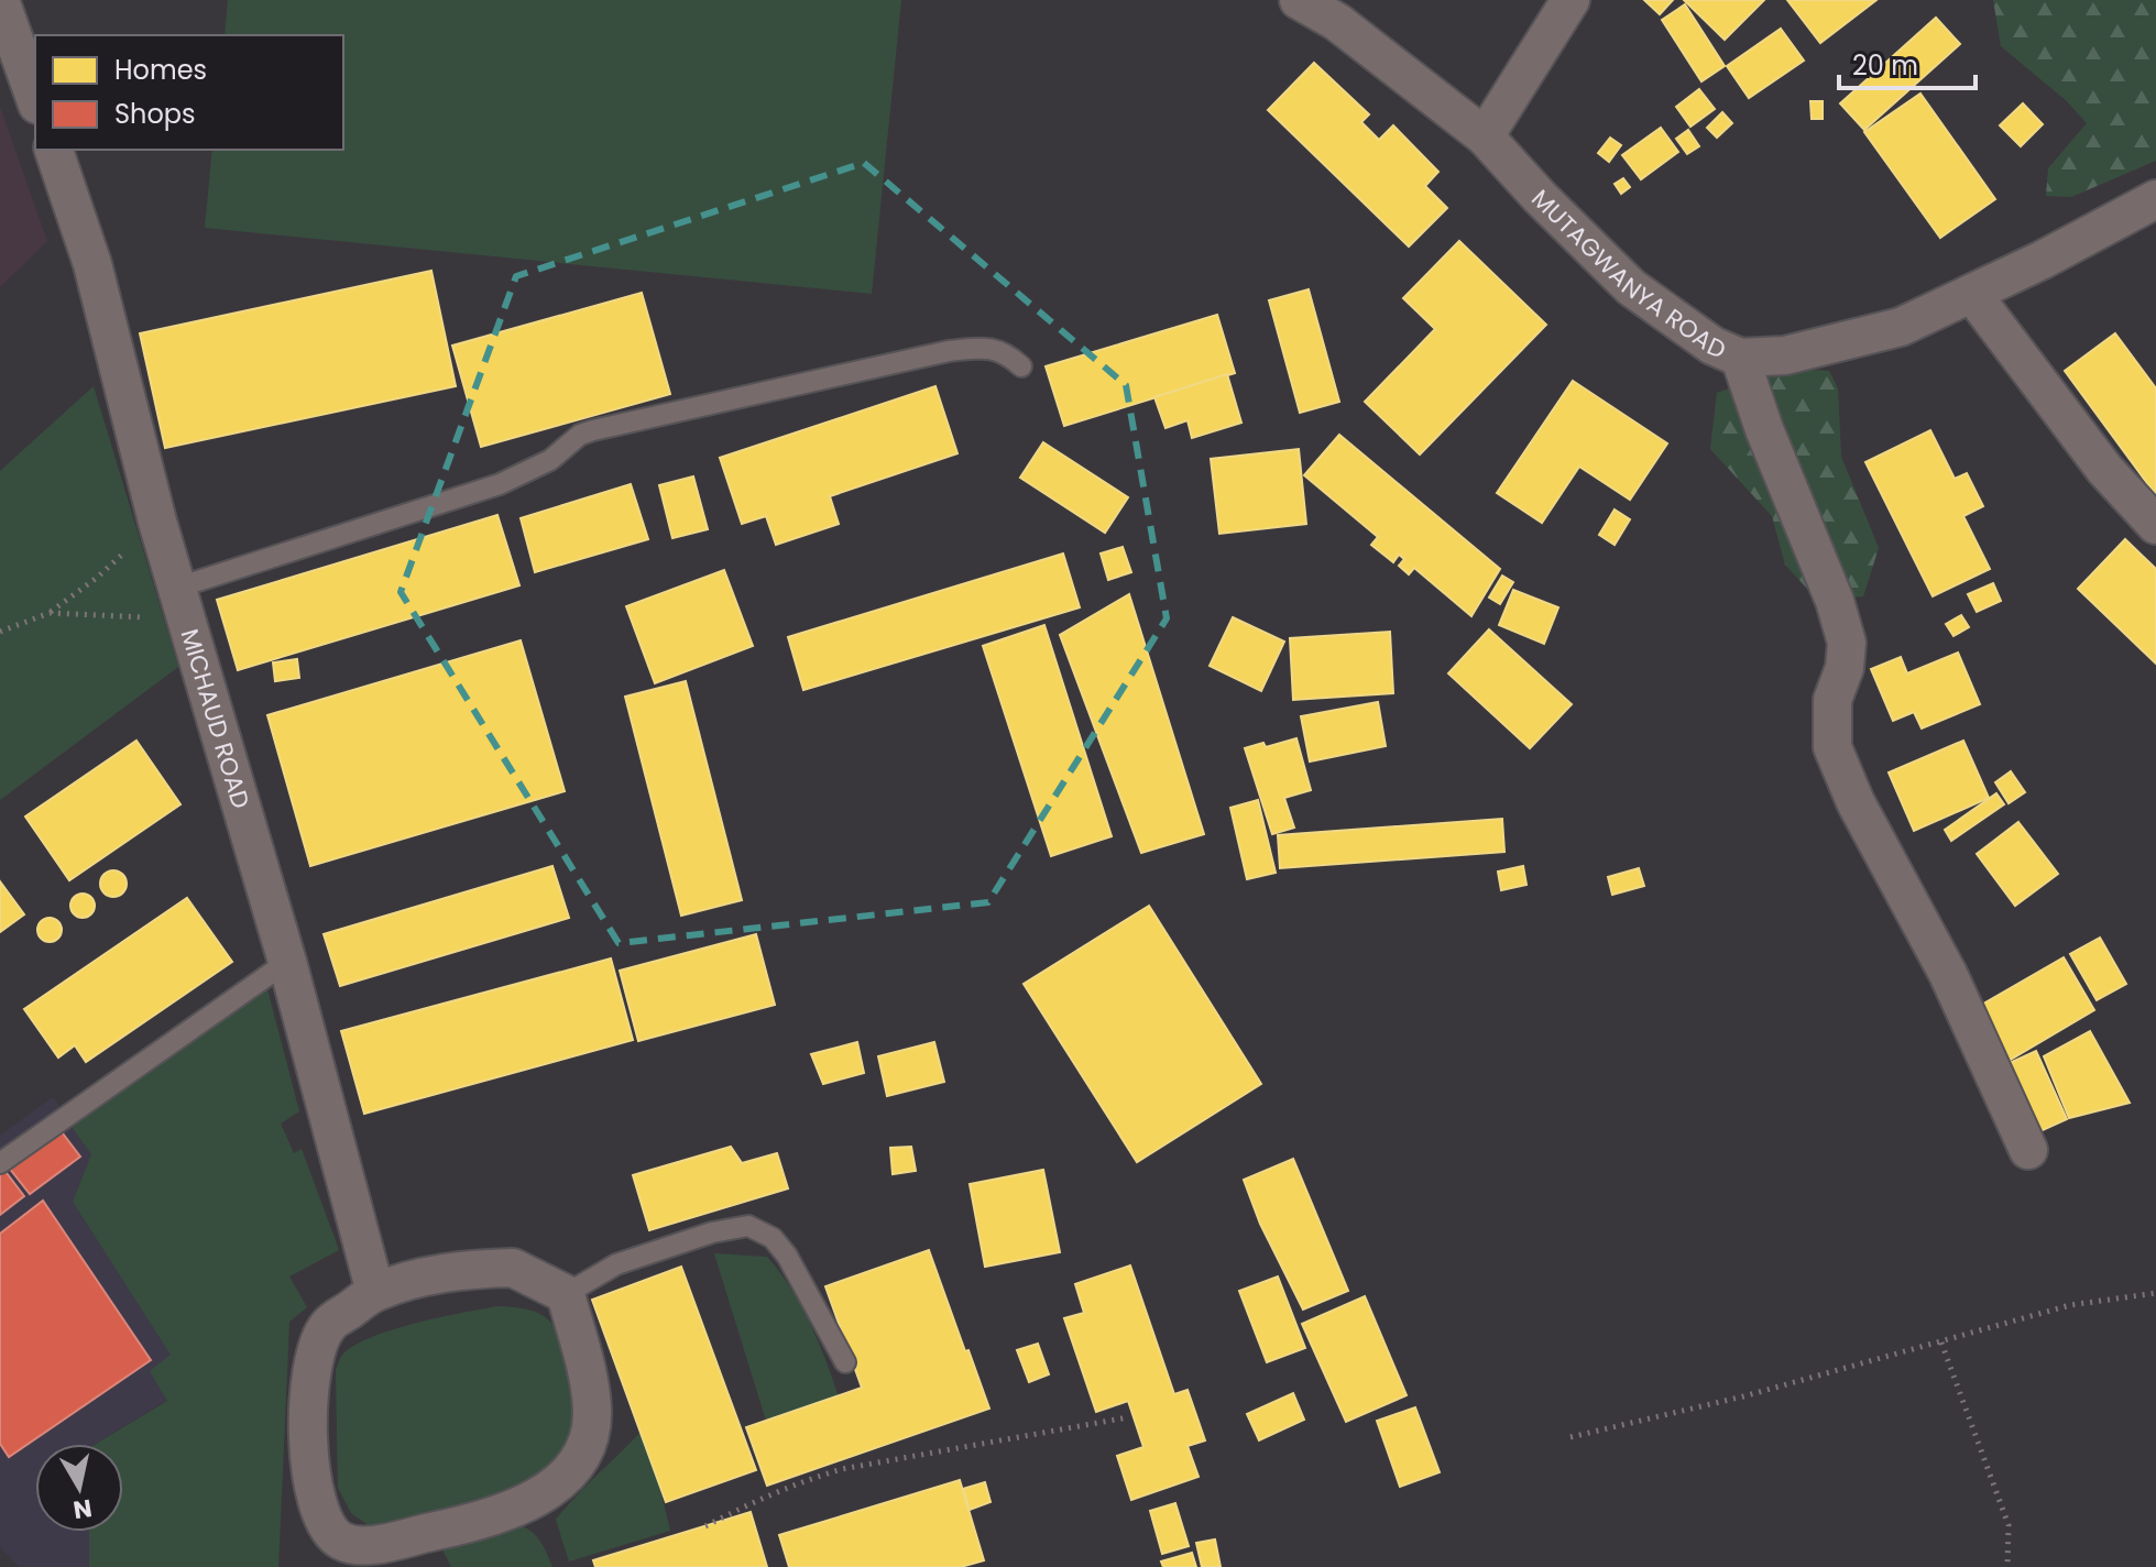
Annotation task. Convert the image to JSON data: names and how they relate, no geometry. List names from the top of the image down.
{
  "streets": {
    "street": ["MUTAGWANYA ROAD", "MICHAUD ROAD"]
  },
  "legend": ["Homes", "Shops"],
  "scale_bar": "20 m",
  "north": "bottom"
}
